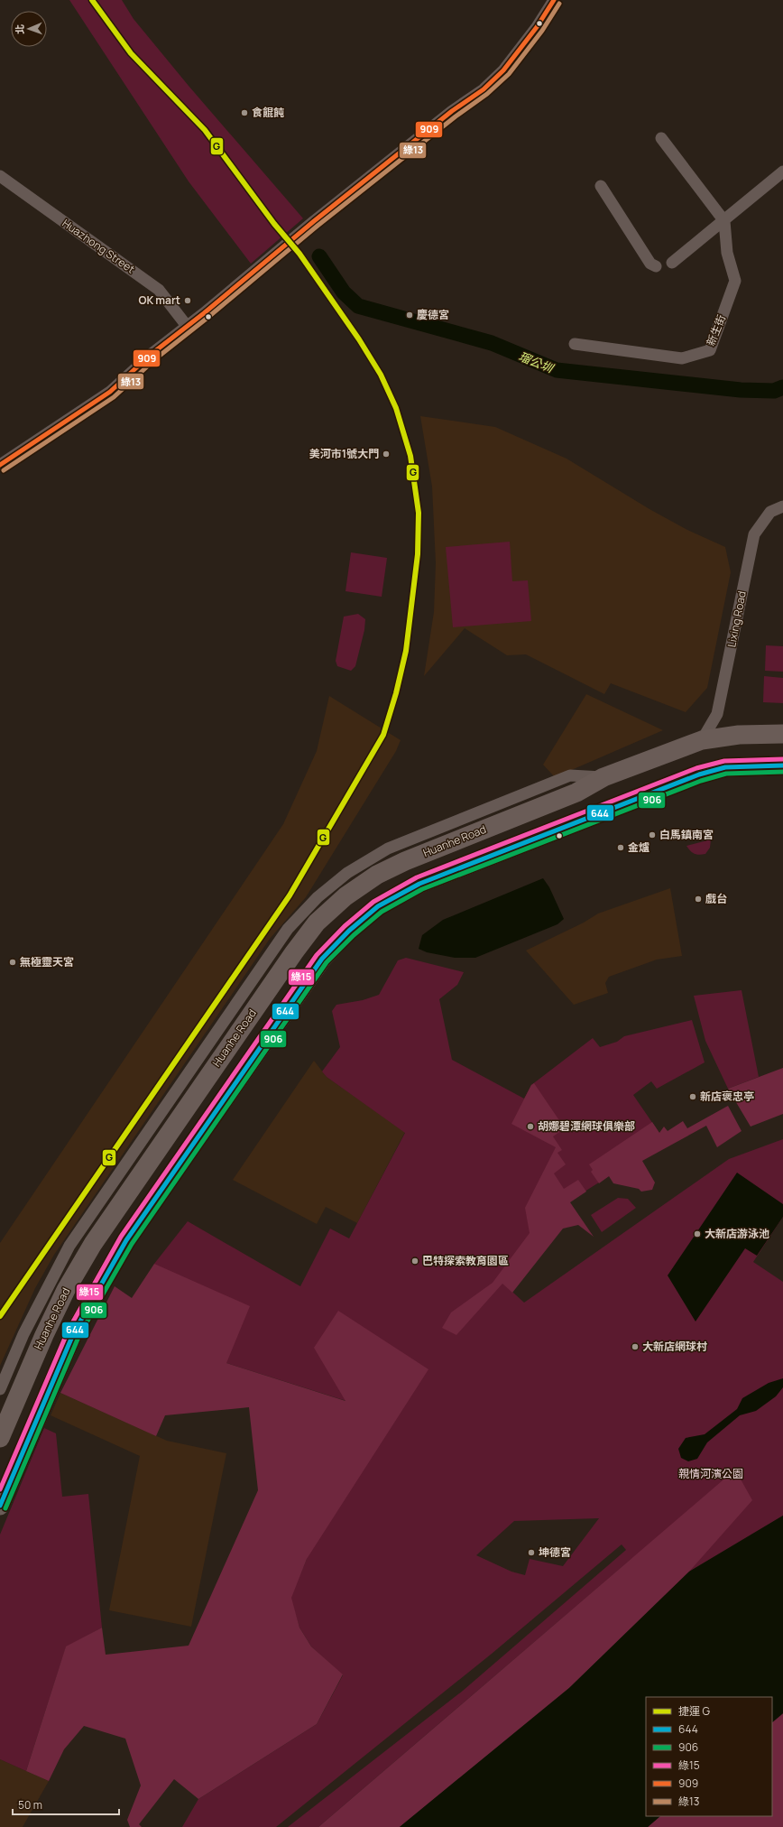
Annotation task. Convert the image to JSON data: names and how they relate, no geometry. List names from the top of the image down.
{
  "streets": {
    "highway": ["Huanhe Road"],
    "street": ["Huazhong Street", "新生街", "Lixing Road"]
  },
  "crossings": [
    ["Lixing Road", "Huanhe Road"]
  ],
  "water": ["瑠公圳"],
  "parks": ["親情河濱公園"],
  "places": [
    "食餛飩",
    "OK mart",
    "慶德宮",
    "美河市1號大門",
    "白馬鎮南宮",
    "金爐",
    "戲台",
    "無極靈天宮",
    "新店褒忠亭",
    "胡娜碧潭網球俱樂部",
    "大新店游泳池",
    "巴特探索教育園區",
    "大新店網球村",
    "坤德宮"
  ],
  "lines": [
    "metro line G",
    "transit line 909",
    "transit line 綠13",
    "transit line 綠15",
    "transit line 644",
    "transit line 906"
  ],
  "legend": [
    "捷運 G",
    "644",
    "906",
    "綠15",
    "909",
    "綠13"
  ],
  "scale_bar": "50 m",
  "north": "left"
}
